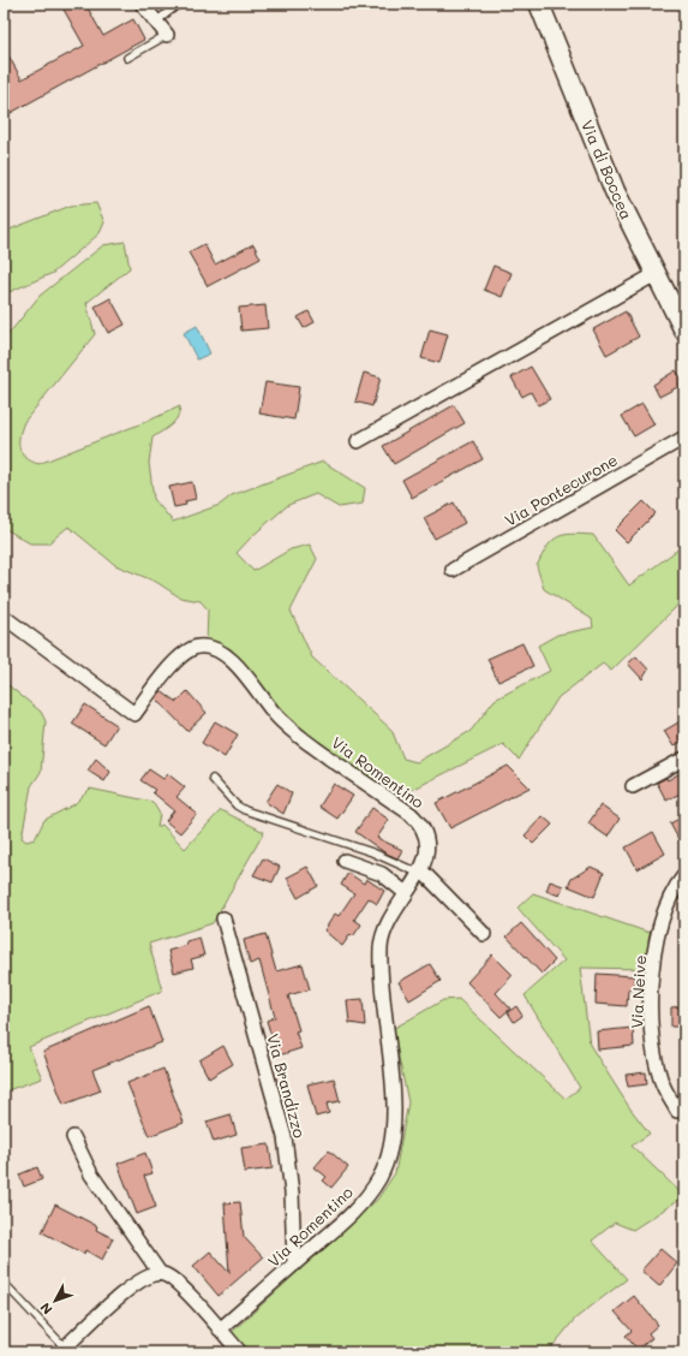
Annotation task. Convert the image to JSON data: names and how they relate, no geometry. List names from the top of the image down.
{
  "streets": {
    "street": [
      "Via di Boccea",
      "Via Pontecurone",
      "Via Romentino",
      "Via Neive",
      "Via Brandizzo"
    ]
  },
  "crossings": [
    ["Via Romentino", "Via Brandizzo"]
  ],
  "north": "bottom left"
}
